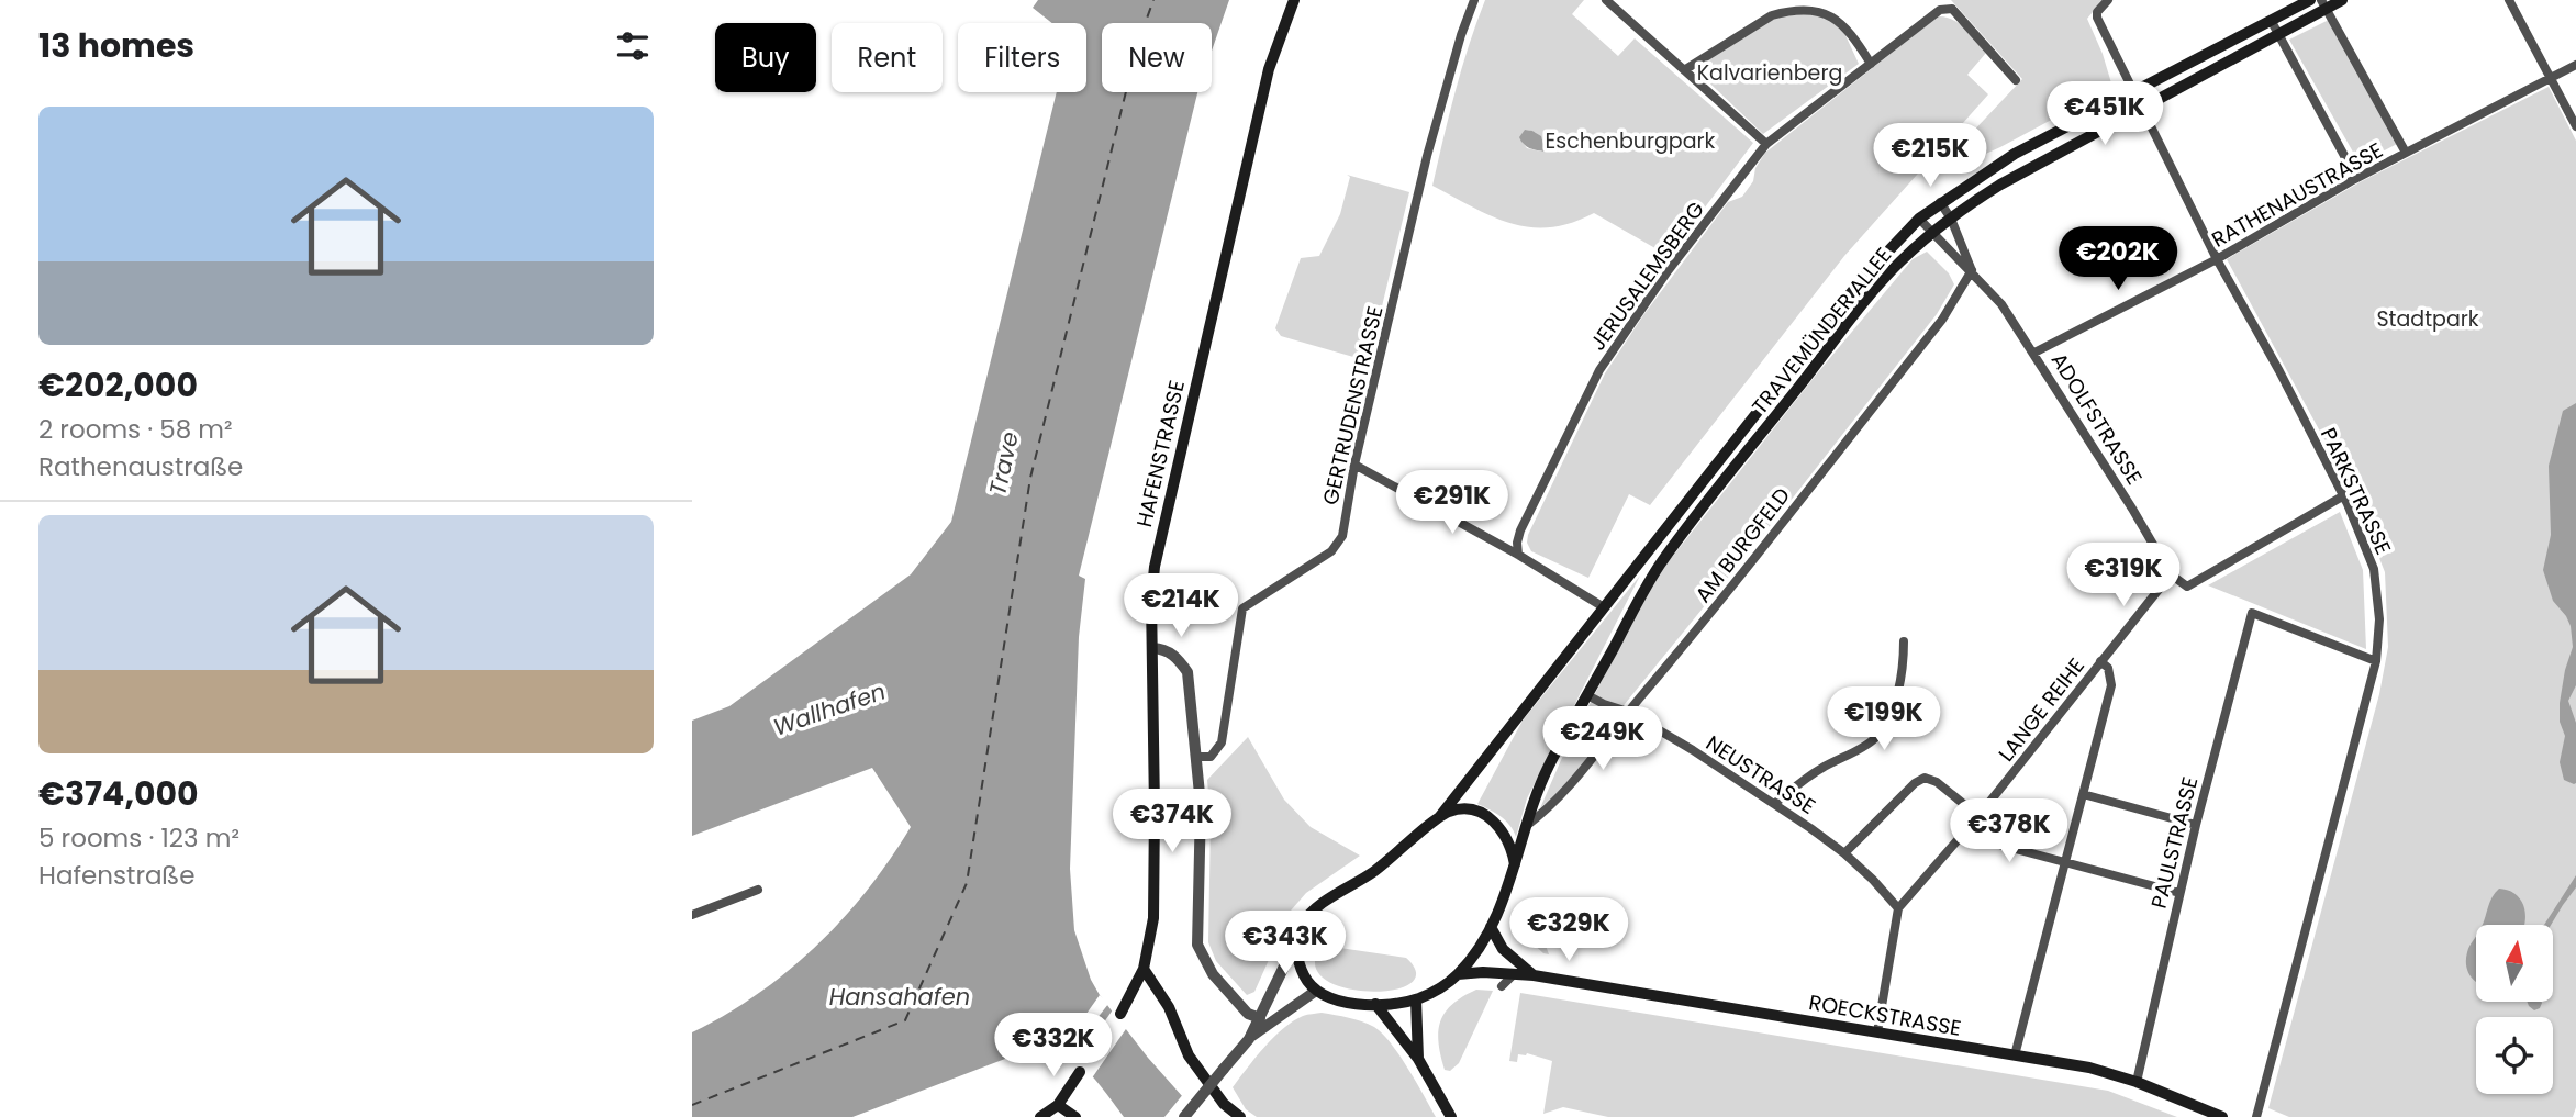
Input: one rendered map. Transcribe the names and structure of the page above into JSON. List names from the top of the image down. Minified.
{"streets":{"main road":["TRAVEMÜNDER ALLEE","HAFENSTRASSE","ROECKSTRASSE"],"street":["RATHENAUSTRASSE","JERUSALEMSBERG","GERTRUDENSTRASSE","ADOLFSTRASSE","PARKSTRASSE","AM BURGFELD","LANGE REIHE","NEUSTRASSE","PAULSTRASSE"]},"crossings":[["RATHENAUSTRASSE","ADOLFSTRASSE"],["RATHENAUSTRASSE","PARKSTRASSE"],["TRAVEMÜNDER ALLEE","ADOLFSTRASSE"],["TRAVEMÜNDER ALLEE","PARKSTRASSE"],["TRAVEMÜNDER ALLEE","AM BURGFELD"],["TRAVEMÜNDER ALLEE","NEUSTRASSE"],["TRAVEMÜNDER ALLEE","ROECKSTRASSE"],["ADOLFSTRASSE","PARKSTRASSE"],["ADOLFSTRASSE","AM BURGFELD"],["ADOLFSTRASSE","LANGE REIHE"],["PARKSTRASSE","PAULSTRASSE"],["AM BURGFELD","NEUSTRASSE"],["LANGE REIHE","NEUSTRASSE"],["PAULSTRASSE","ROECKSTRASSE"]],"water":["Trave","Wallhafen","Hansahafen"],"parks":["Kalvarienberg","Eschenburgpark","Stadtpark"],"north":"top","page":{"heading":"13 homes","chip":["Buy","Rent","Filters","New"],"price":["€451K","€215K","€202K","€291K","€319K","€214K","€199K","€249K","€374K","€378K","€329K","€343K","€332K"],"list":[{"name":"€202,000","note":"2 rooms · 58 m² · Rathenaustraße"},{"name":"€374,000","note":"5 rooms · 123 m² · Hafenstraße"}]}}
